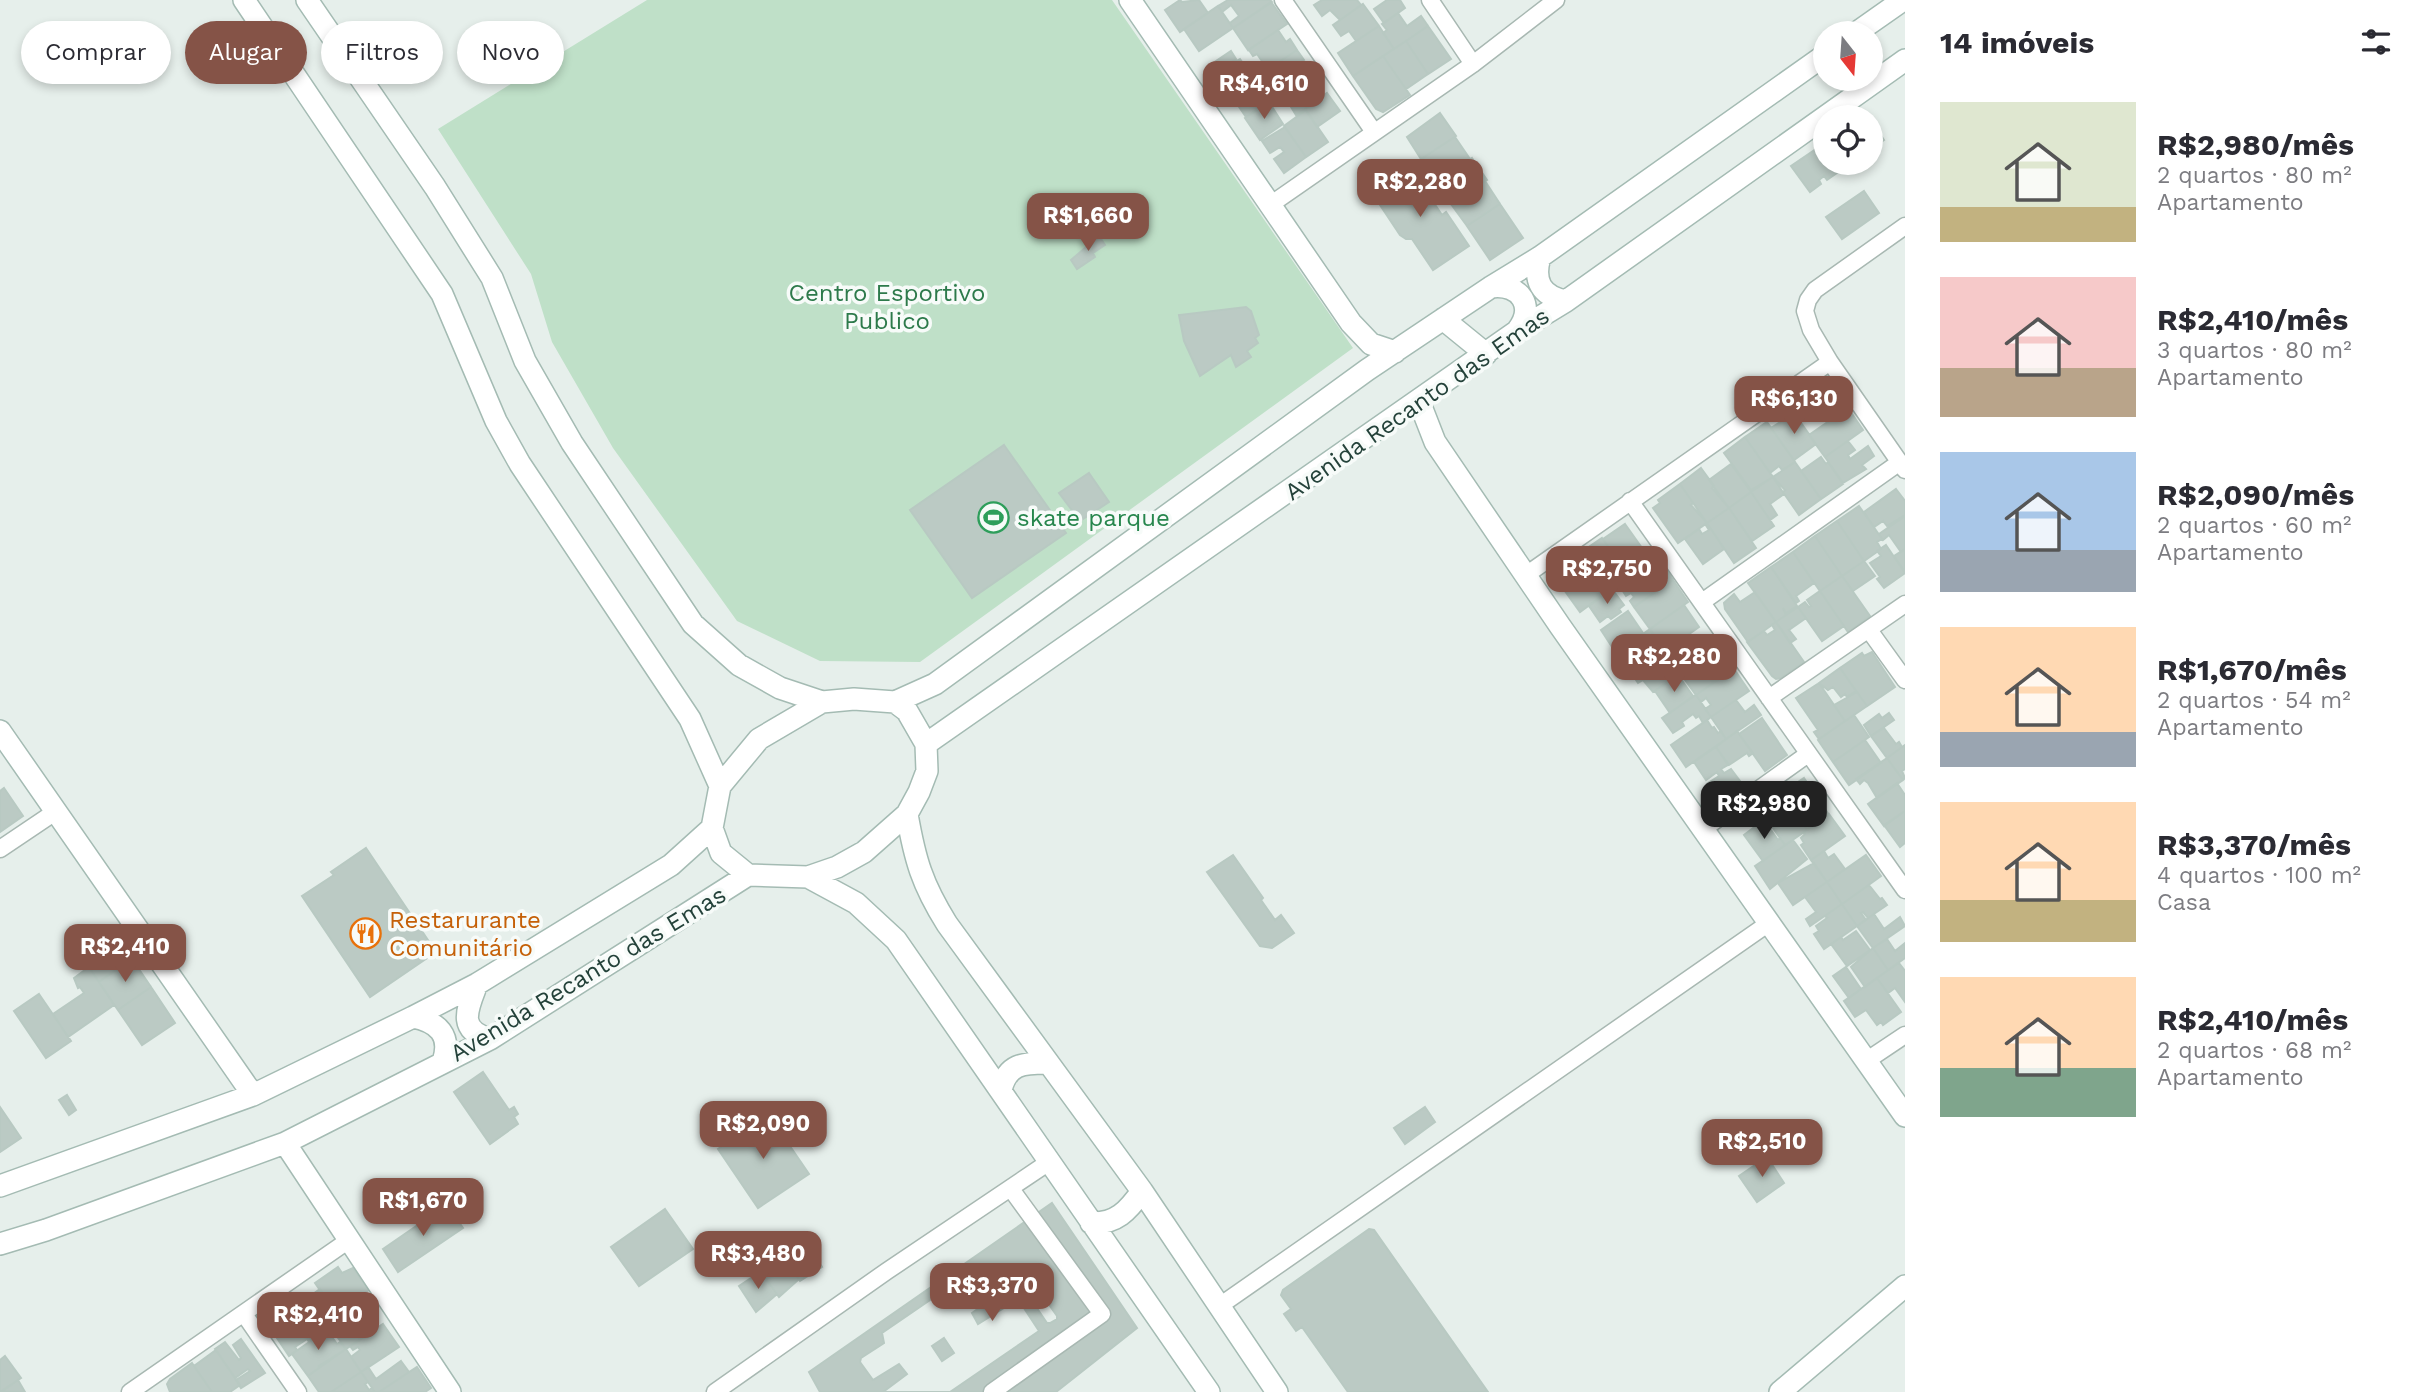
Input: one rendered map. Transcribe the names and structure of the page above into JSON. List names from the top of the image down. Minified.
{"streets":{"main road":["Avenida Recanto das Emas"]},"parks":["Centro Esportivo Publico"],"places":{"sports":["skate parque"],"restaurant":["Restarurante Comunitário"]},"north":"bottom","page":{"heading":"14 imóveis","chip":["Comprar","Alugar","Filtros","Novo"],"price":["R$4,610","R$2,280","R$1,660","R$6,130","R$2,750","R$2,280","R$2,980","R$2,410","R$2,090","R$2,510","R$1,670","R$3,480","R$3,370","R$2,410"],"list":[{"name":"R$2,980/mês","note":"2 quartos · 80 m² · Apartamento"},{"name":"R$2,410/mês","note":"3 quartos · 80 m² · Apartamento"},{"name":"R$2,090/mês","note":"2 quartos · 60 m² · Apartamento"},{"name":"R$1,670/mês","note":"2 quartos · 54 m² · Apartamento"},{"name":"R$3,370/mês","note":"4 quartos · 100 m² · Casa"},{"name":"R$2,410/mês","note":"2 quartos · 68 m² · Apartamento"}]}}
